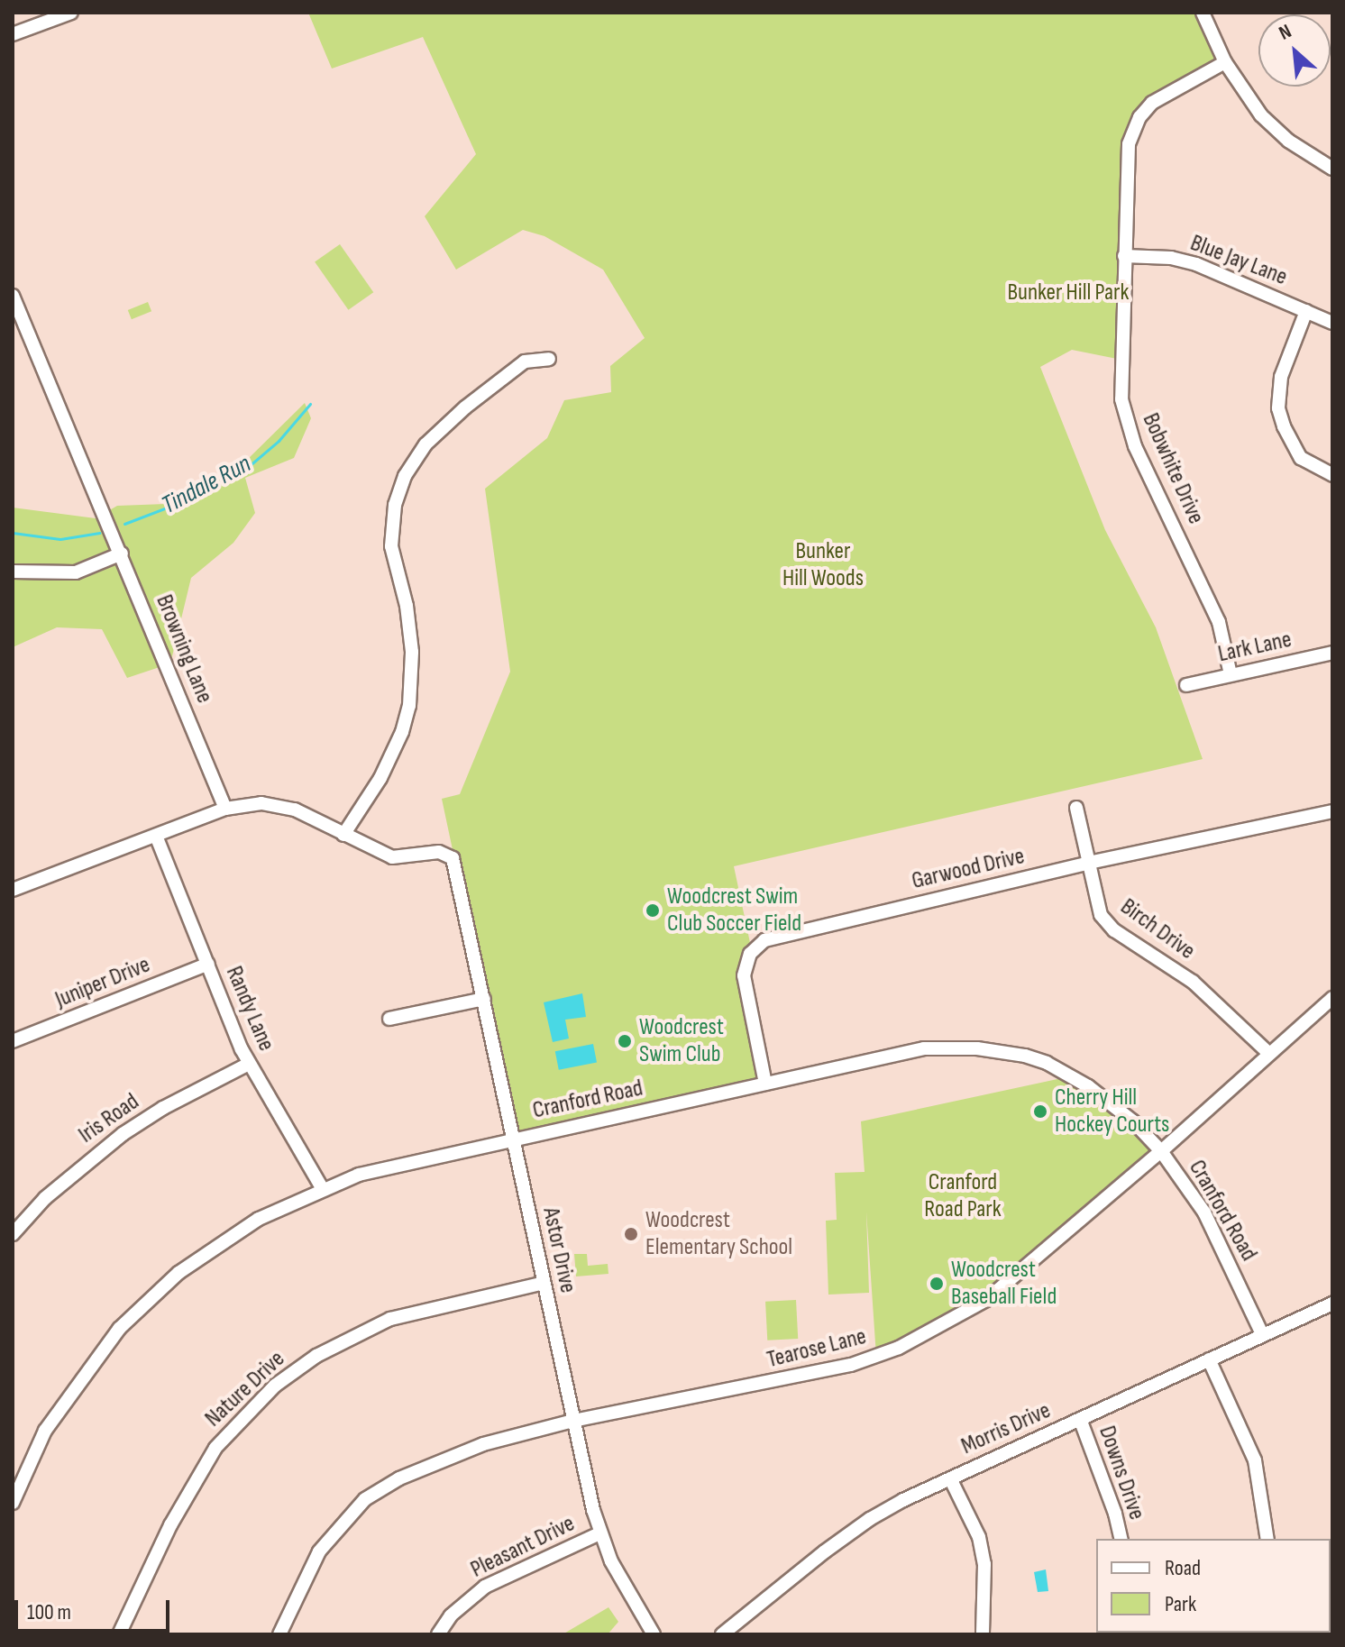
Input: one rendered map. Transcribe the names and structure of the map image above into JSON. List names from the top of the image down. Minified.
{"streets":{"street":["Blue Jay Lane","Bobwhite Drive","Lark Lane","Browning Lane","Garwood Drive","Birch Drive","Juniper Drive","Randy Lane","Cranford Road","Iris Road","Astor Drive","Tearose Lane","Nature Drive","Morris Drive","Downs Drive","Pleasant Drive"]},"crossings":[["Blue Jay Lane","Bobwhite Drive"],["Bobwhite Drive","Lark Lane"],["Garwood Drive","Birch Drive"],["Garwood Drive","Cranford Road"],["Birch Drive","Tearose Lane"],["Juniper Drive","Randy Lane"],["Randy Lane","Cranford Road"],["Randy Lane","Iris Road"],["Cranford Road","Astor Drive"],["Cranford Road","Tearose Lane"],["Cranford Road","Morris Drive"],["Astor Drive","Tearose Lane"],["Astor Drive","Nature Drive"],["Astor Drive","Pleasant Drive"],["Morris Drive","Downs Drive"]],"water":["Tindale Run"],"parks":["Bunker Hill Park","Bunker Hill Woods","Cranford Road Park"],"places":["Woodcrest Swim Club Soccer Field","Woodcrest Swim Club","Cherry Hill Hockey Courts","Woodcrest Elementary School","Woodcrest Baseball Field"],"legend":["Road","Park"],"scale_bar":"100 m","north":"top left"}
